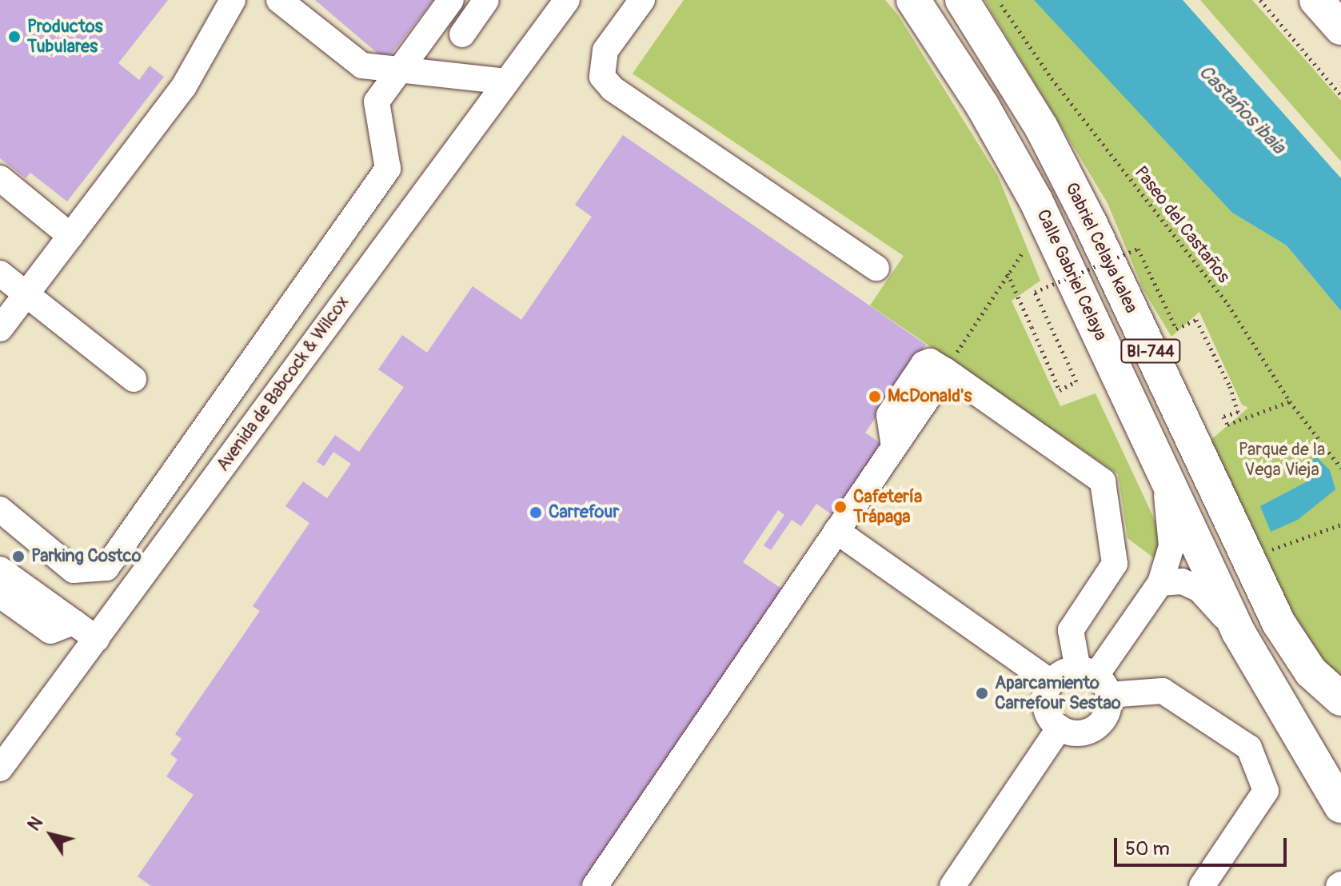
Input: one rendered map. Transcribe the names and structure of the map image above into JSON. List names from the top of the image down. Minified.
{"streets":{"main road":["Gabriel Celaya kalea","Calle Gabriel Celaya","BI-744"],"street":["Avenida de Babcock & Wilcox"],"path":["Paseo del Castaños"]},"crossings":[["Calle Gabriel Celaya","BI-744"]],"water":["Castaños ibaia"],"parks":["Parque de la Vega Vieja"],"places":["Productos Tubulares","McDonald's","Cafetería Trápaga","Carrefour","Parking Costco","Aparcamiento Carrefour Sestao"],"scale_bar":"50 m","north":"top left"}
